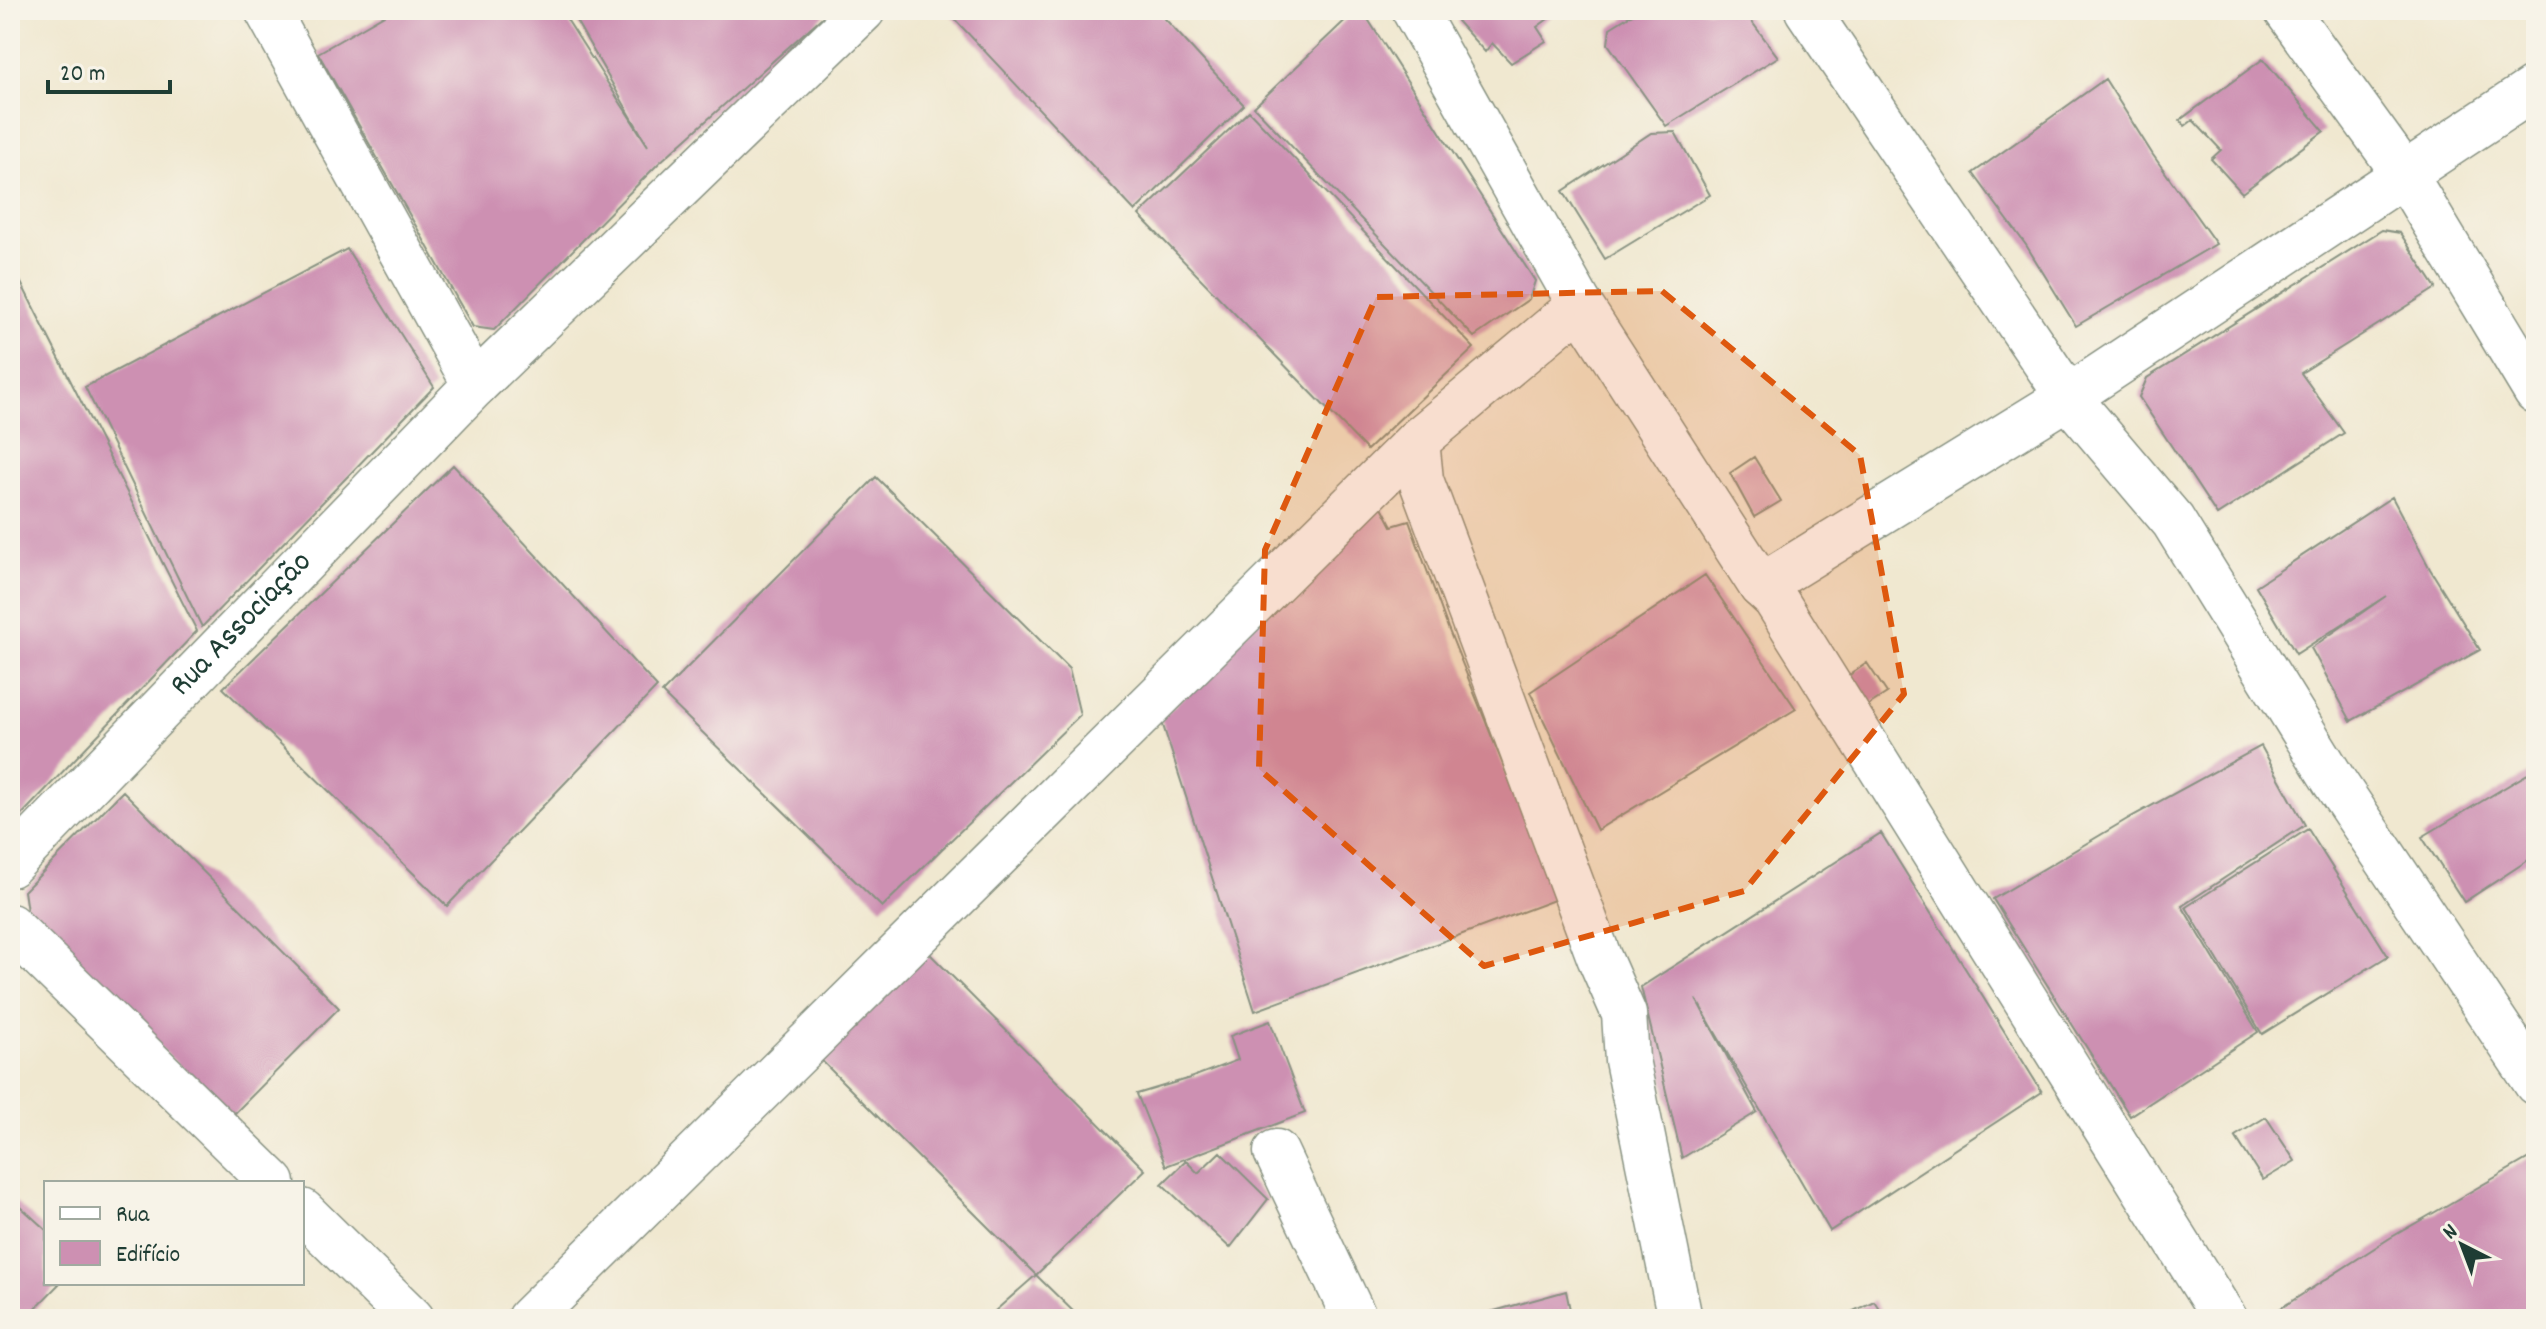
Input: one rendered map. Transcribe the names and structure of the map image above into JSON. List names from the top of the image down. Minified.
{"streets":{"street":["Rua Associação"]},"legend":["Rua","Edifício"],"scale_bar":"20 m","north":"top left"}
